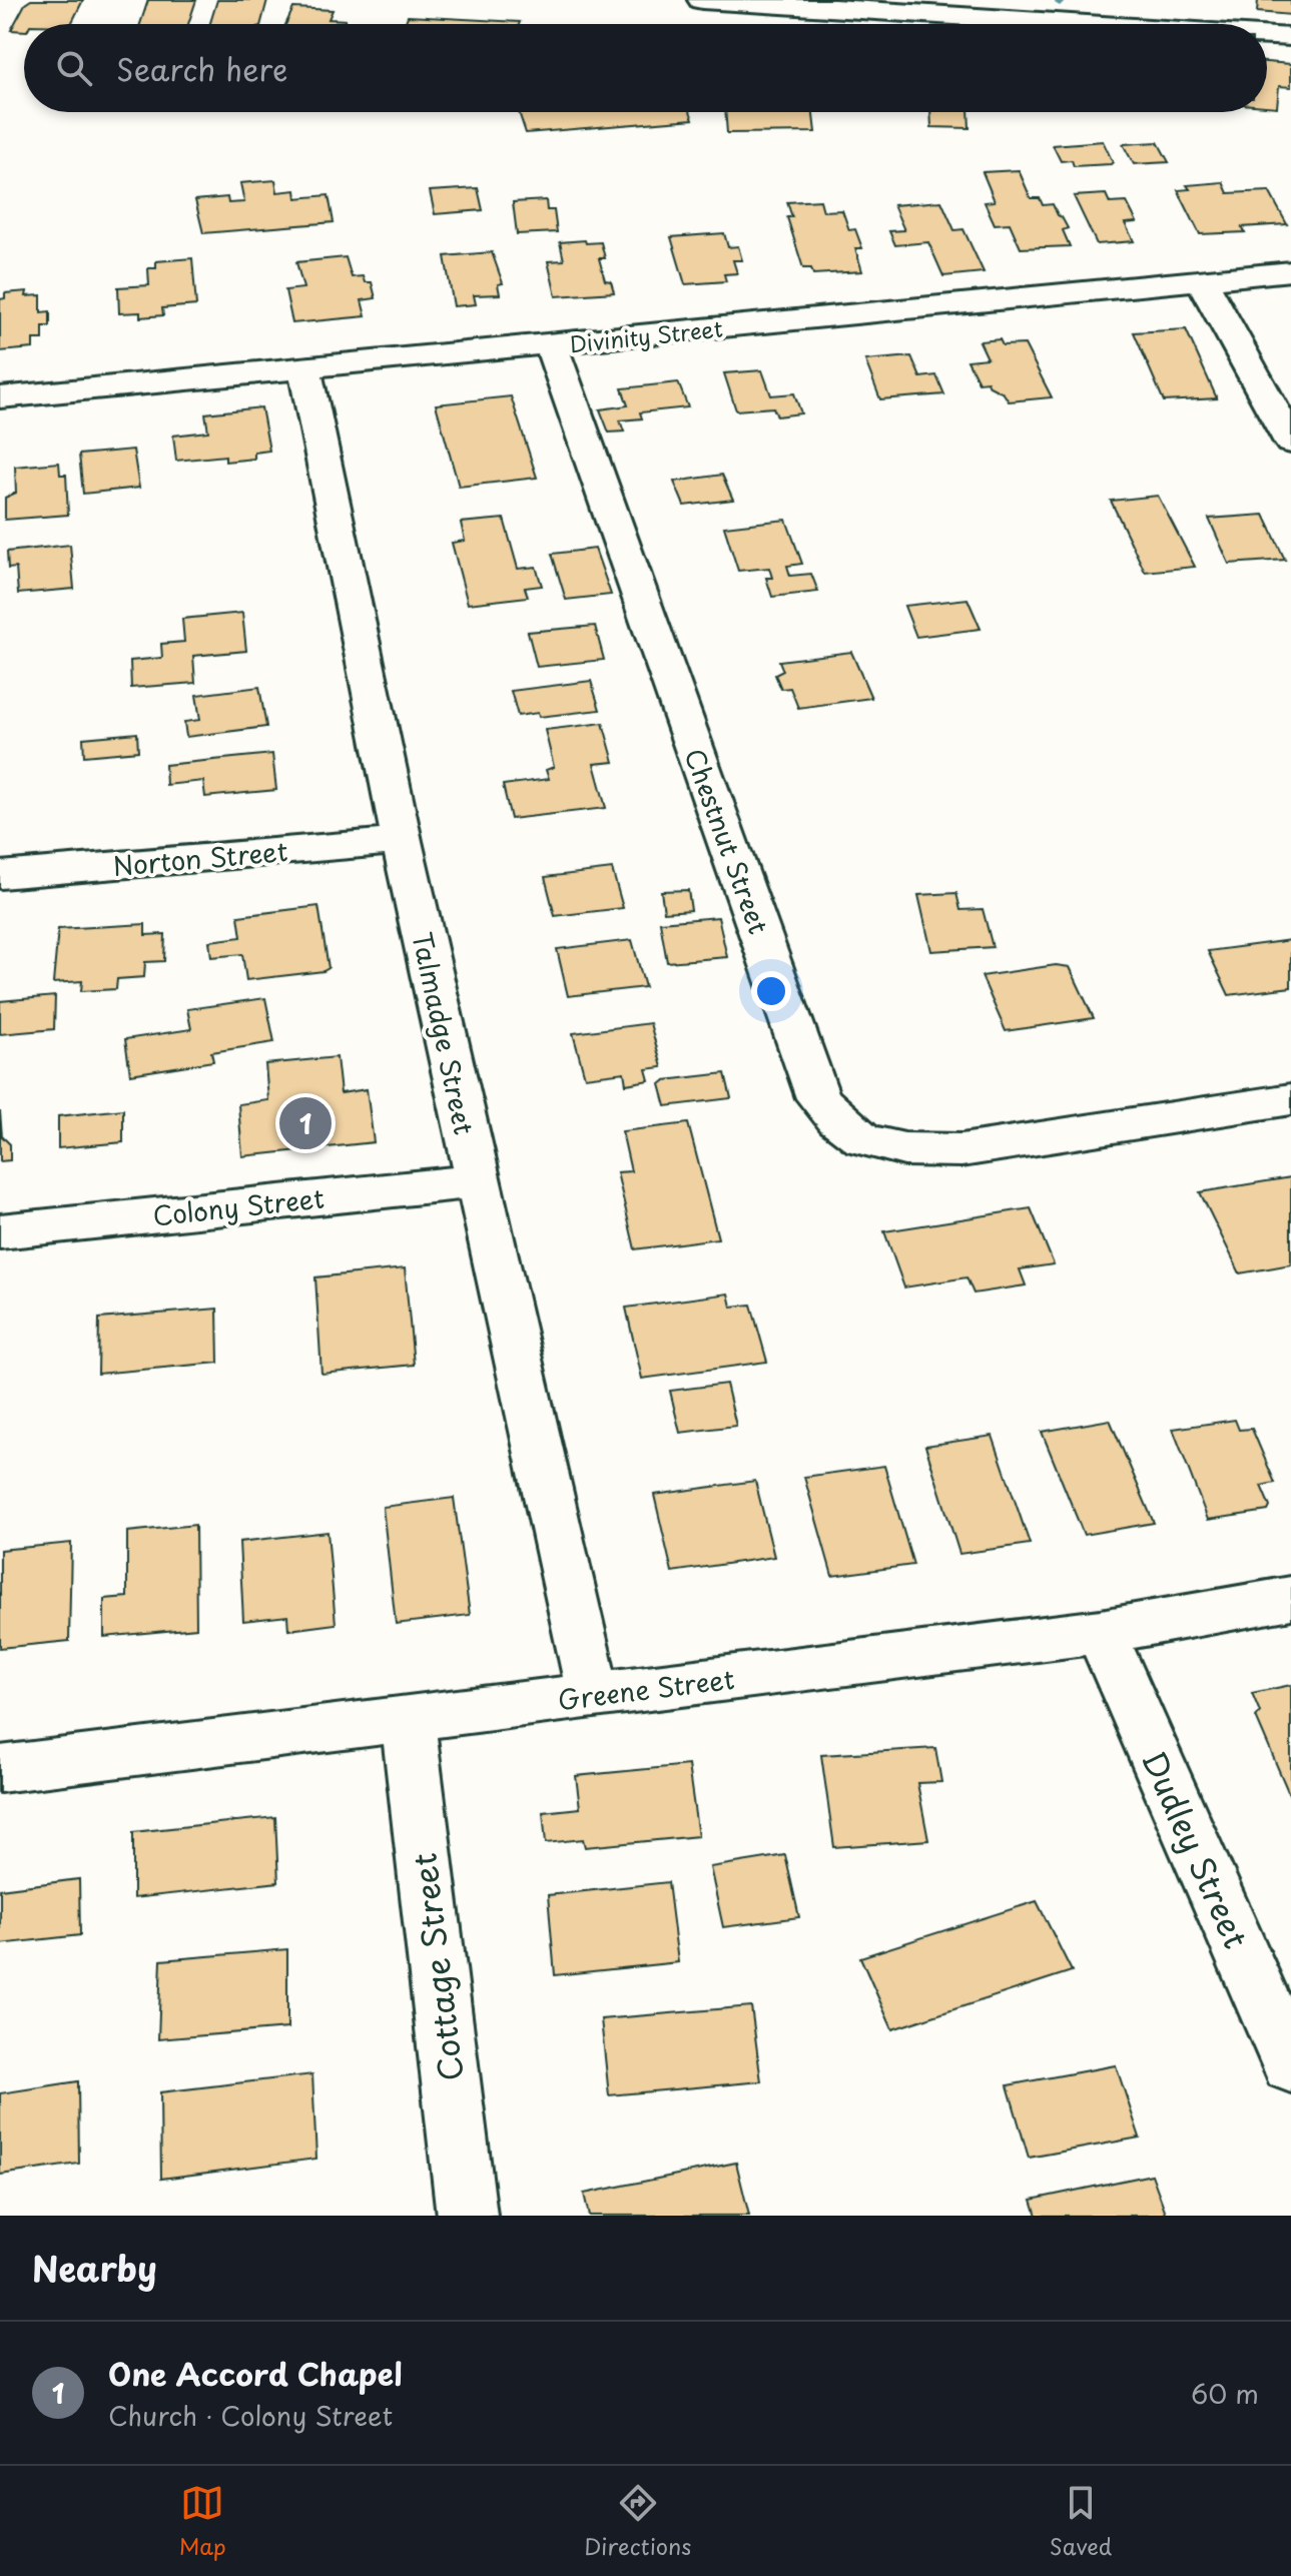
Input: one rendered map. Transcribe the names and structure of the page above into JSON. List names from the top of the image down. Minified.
{"streets":{"main road":["Divinity Street","Chestnut Street","Norton Street","Talmadge Street","Colony Street","Greene Street","Dudley Street","Cottage Street"]},"crossings":[["Divinity Street","Chestnut Street"],["Divinity Street","Talmadge Street"],["Norton Street","Talmadge Street"],["Talmadge Street","Colony Street"],["Talmadge Street","Greene Street"],["Greene Street","Dudley Street"],["Greene Street","Cottage Street"]],"page":{"search":"Search here","pins":"1","heading":"Nearby","list":[{"mark":"1","name":"One Accord Chapel","note":"Church · Colony Street","value":"60 m"}],"nav":["Map","Directions","Saved"]}}
